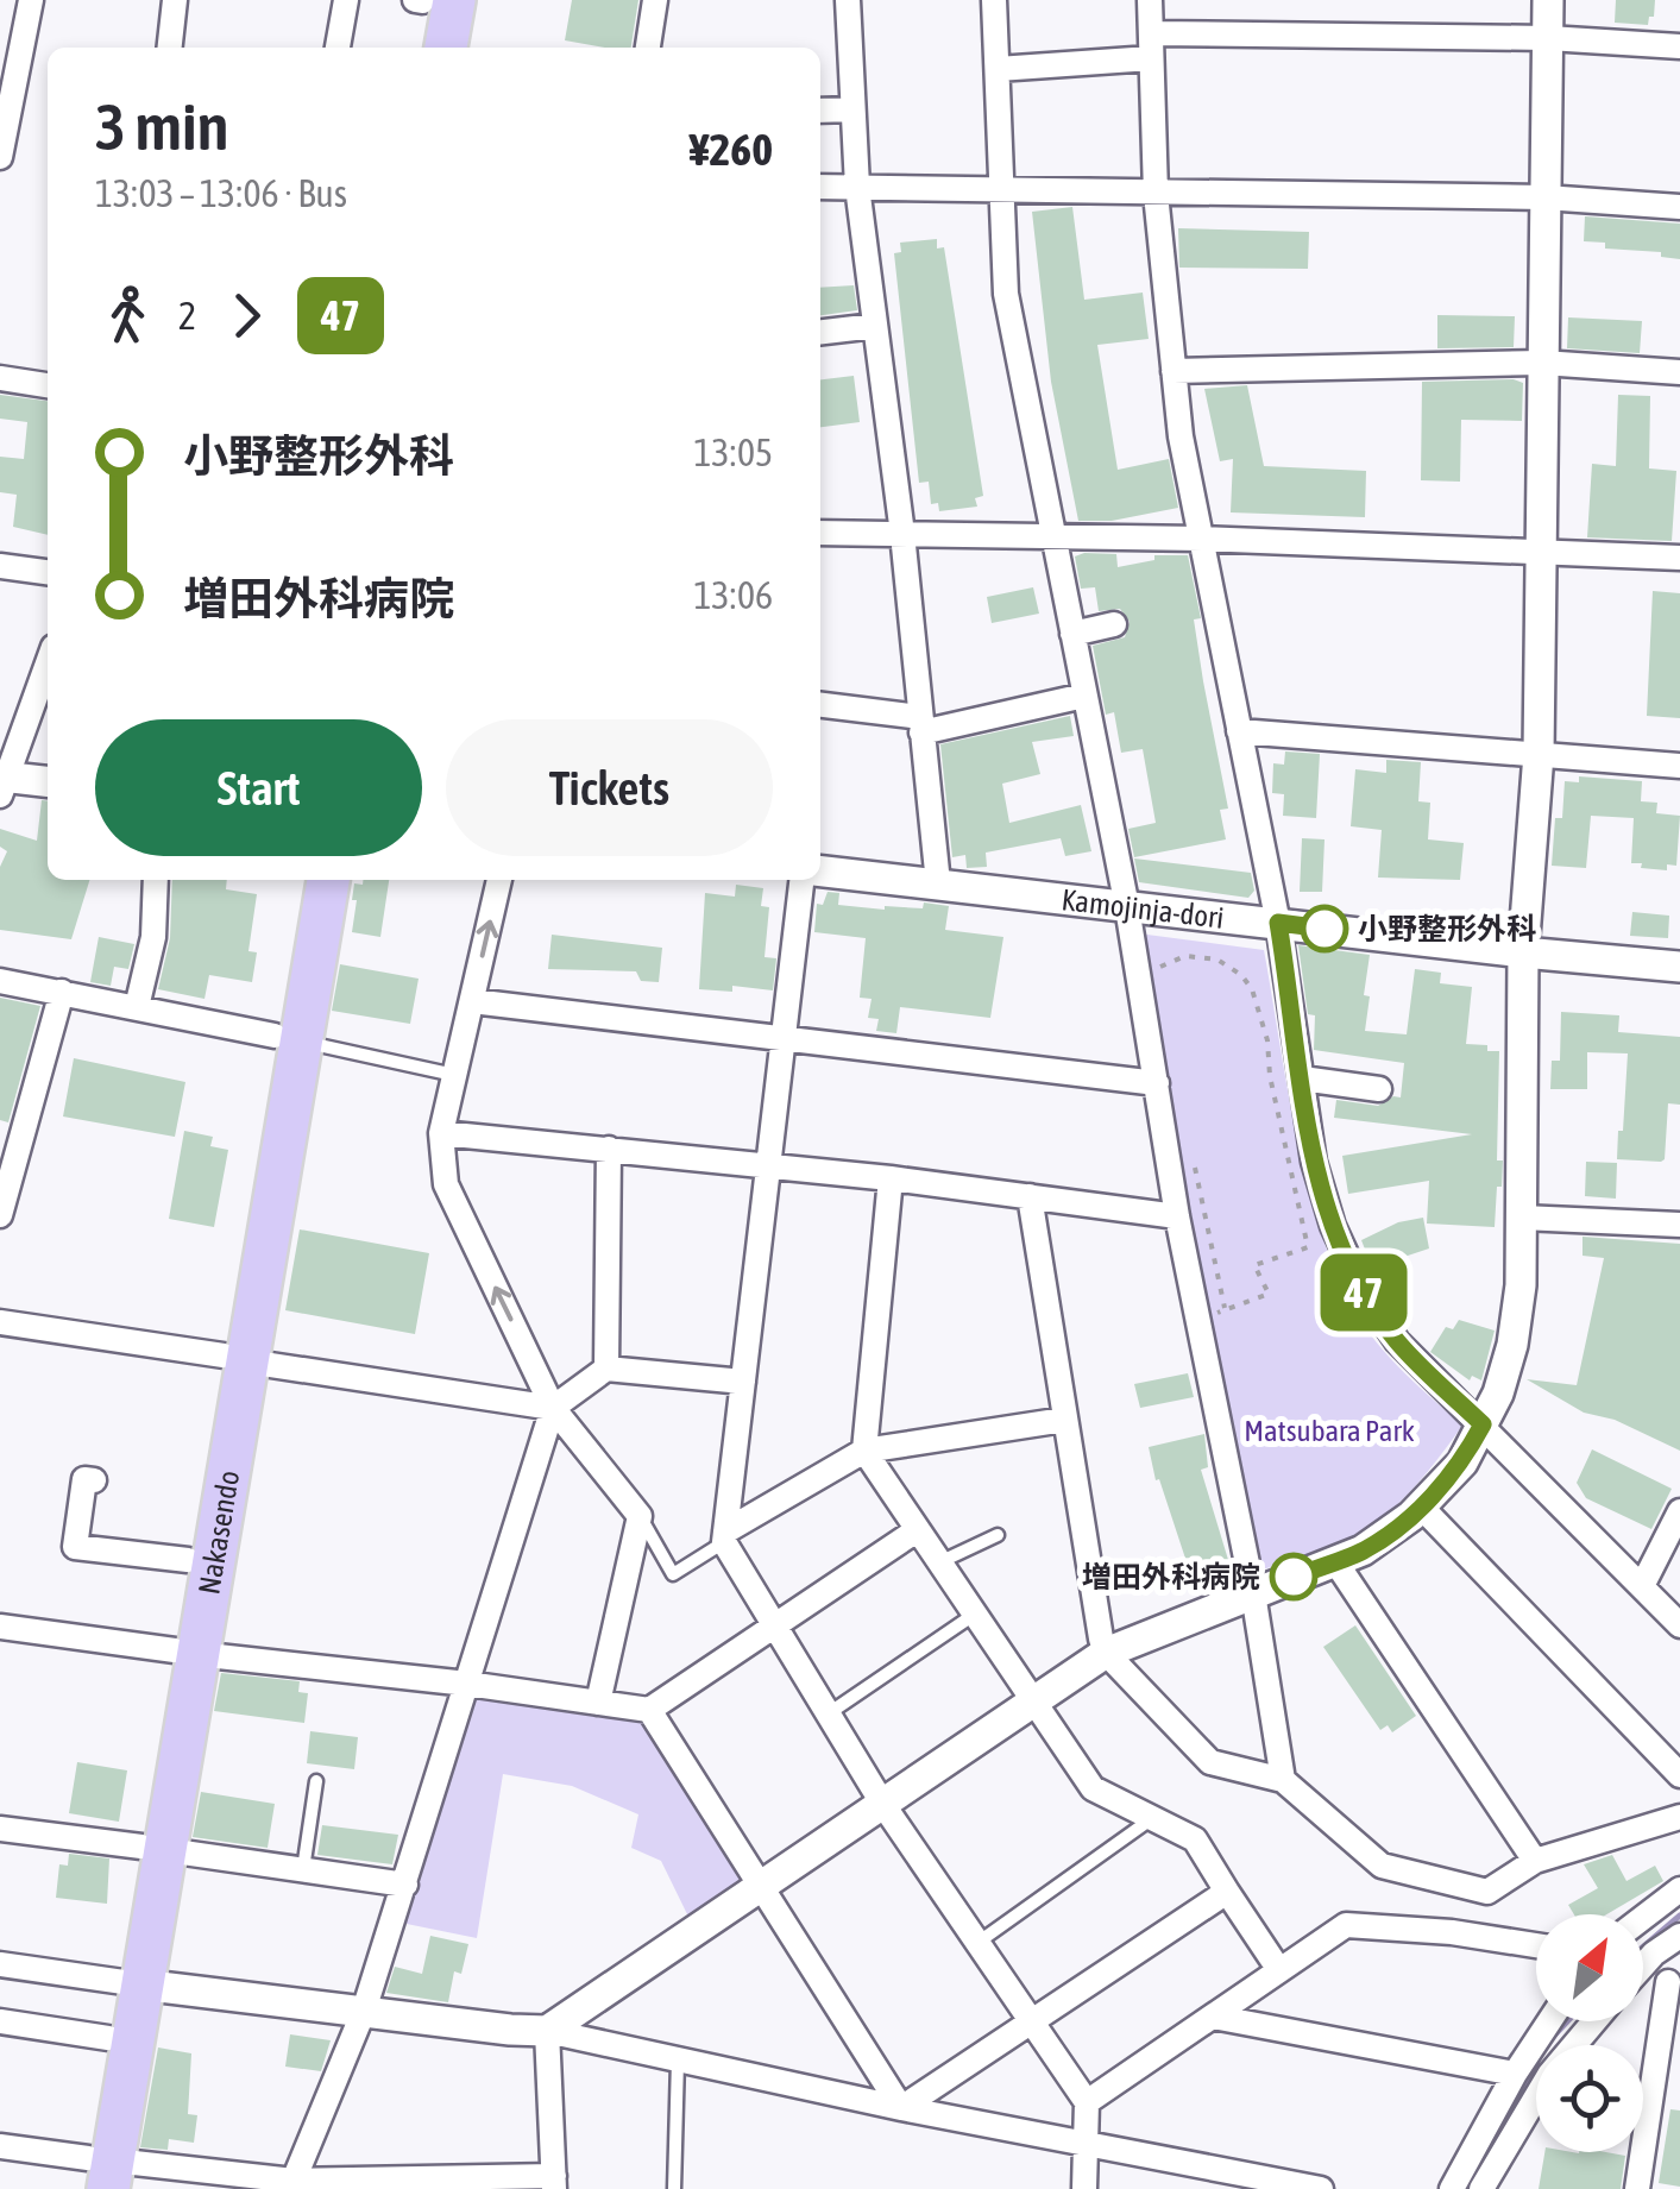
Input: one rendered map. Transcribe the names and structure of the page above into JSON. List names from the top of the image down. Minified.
{"streets":{"highway":["Nakasendo"],"street":["Kamojinja-dori"]},"parks":["Matsubara Park"],"places":["小野整形外科","増田外科病院"],"lines":["bus line 47"],"north":"top right","page":{"on_map":"47","heading":["3 min","13:03 – 13:06 · Bus","¥260"],"legs":["2","47"],"list":[{"name":"小野整形外科","value":"13:05"},{"name":"増田外科病院","value":"13:06"}],"buttons":["Start","Tickets"]}}
